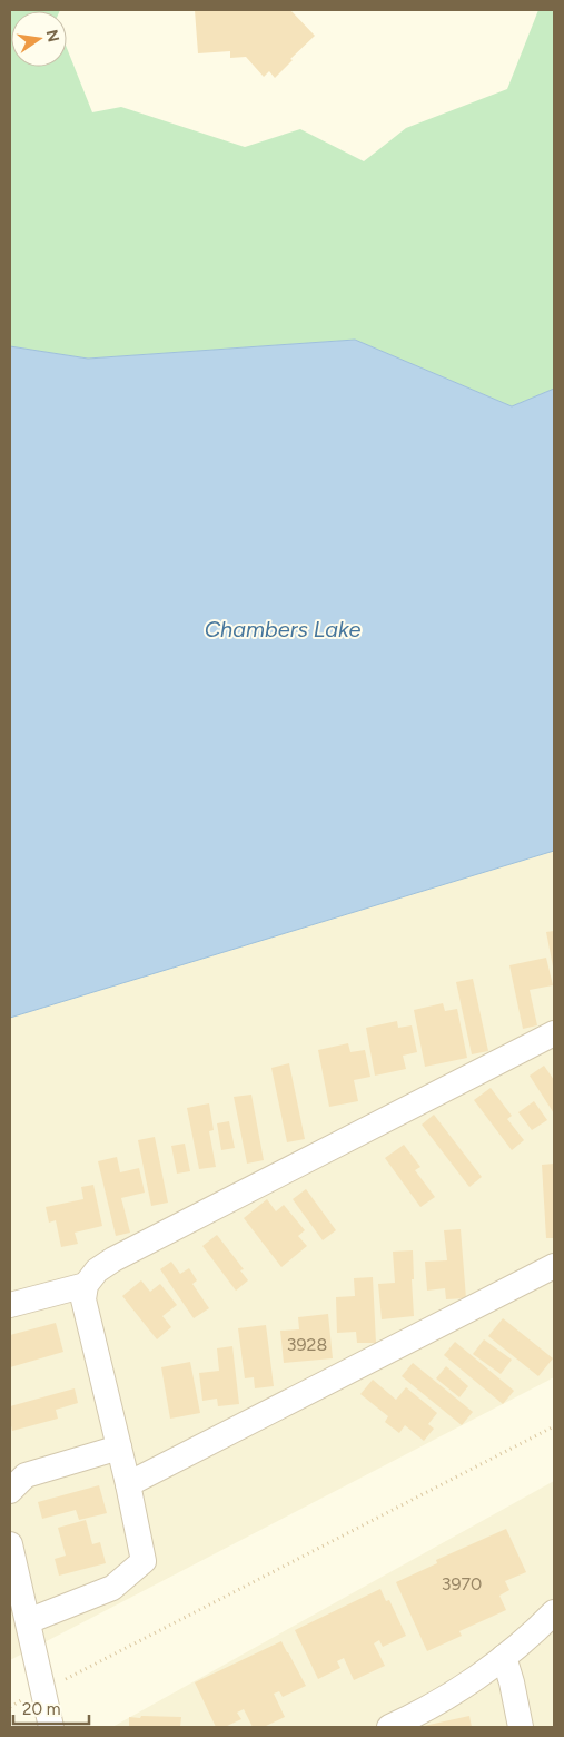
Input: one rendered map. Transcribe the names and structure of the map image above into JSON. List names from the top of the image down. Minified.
{"water":["Chambers Lake"],"house_numbers":["3928","3970"],"scale_bar":"20 m","north":"right"}
